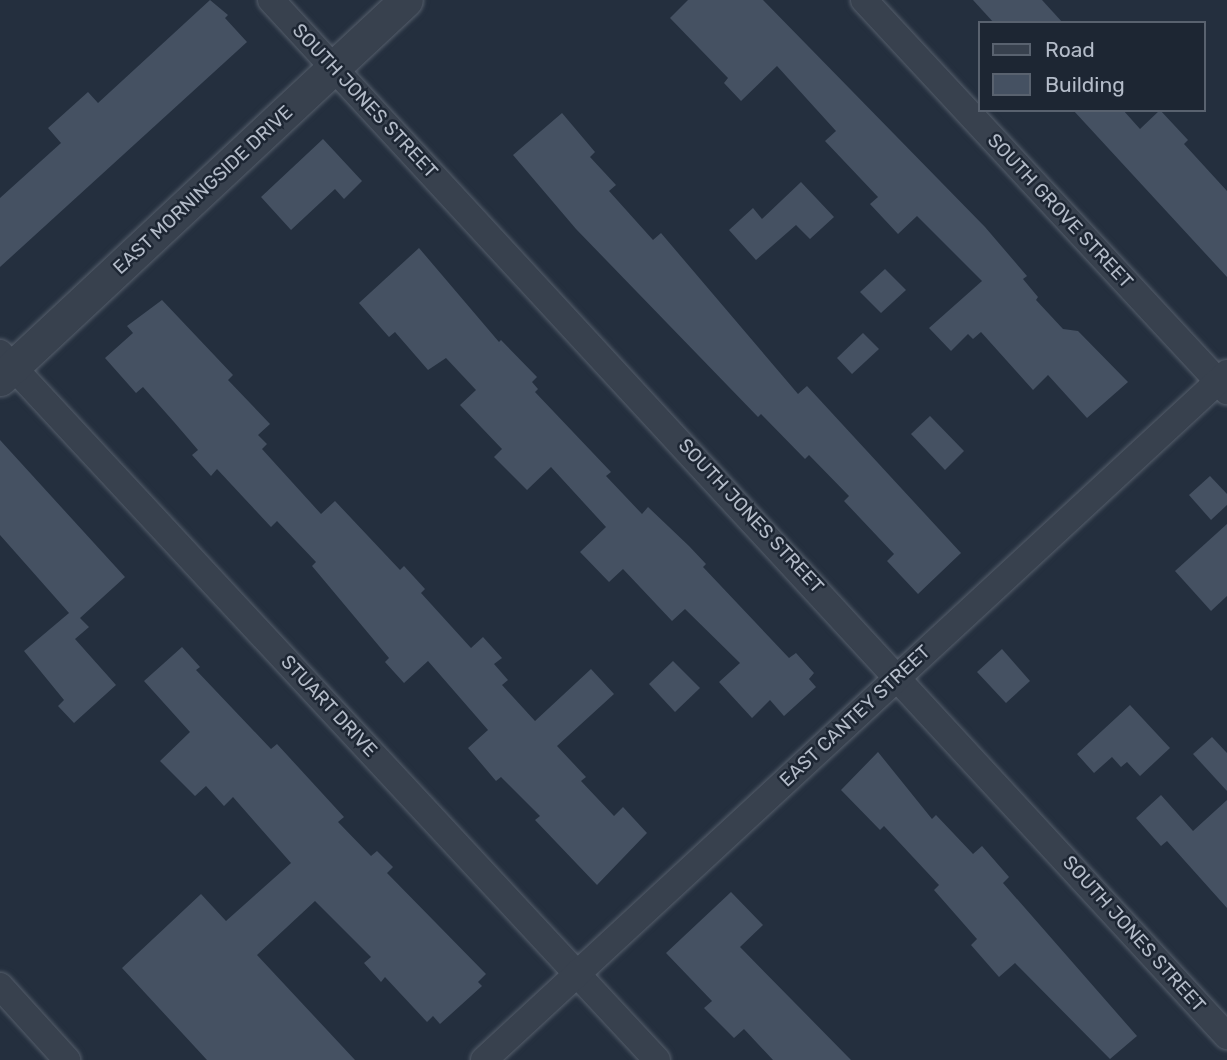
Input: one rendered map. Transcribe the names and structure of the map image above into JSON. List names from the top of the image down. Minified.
{"streets":{"street":["SOUTH JONES STREET","EAST MORNINGSIDE DRIVE","SOUTH GROVE STREET","STUART DRIVE","EAST CANTEY STREET"]},"crossings":[["SOUTH JONES STREET","EAST MORNINGSIDE DRIVE"],["SOUTH JONES STREET","EAST CANTEY STREET"],["EAST MORNINGSIDE DRIVE","STUART DRIVE"],["SOUTH GROVE STREET","EAST CANTEY STREET"],["STUART DRIVE","EAST CANTEY STREET"]],"legend":["Road","Building"]}
